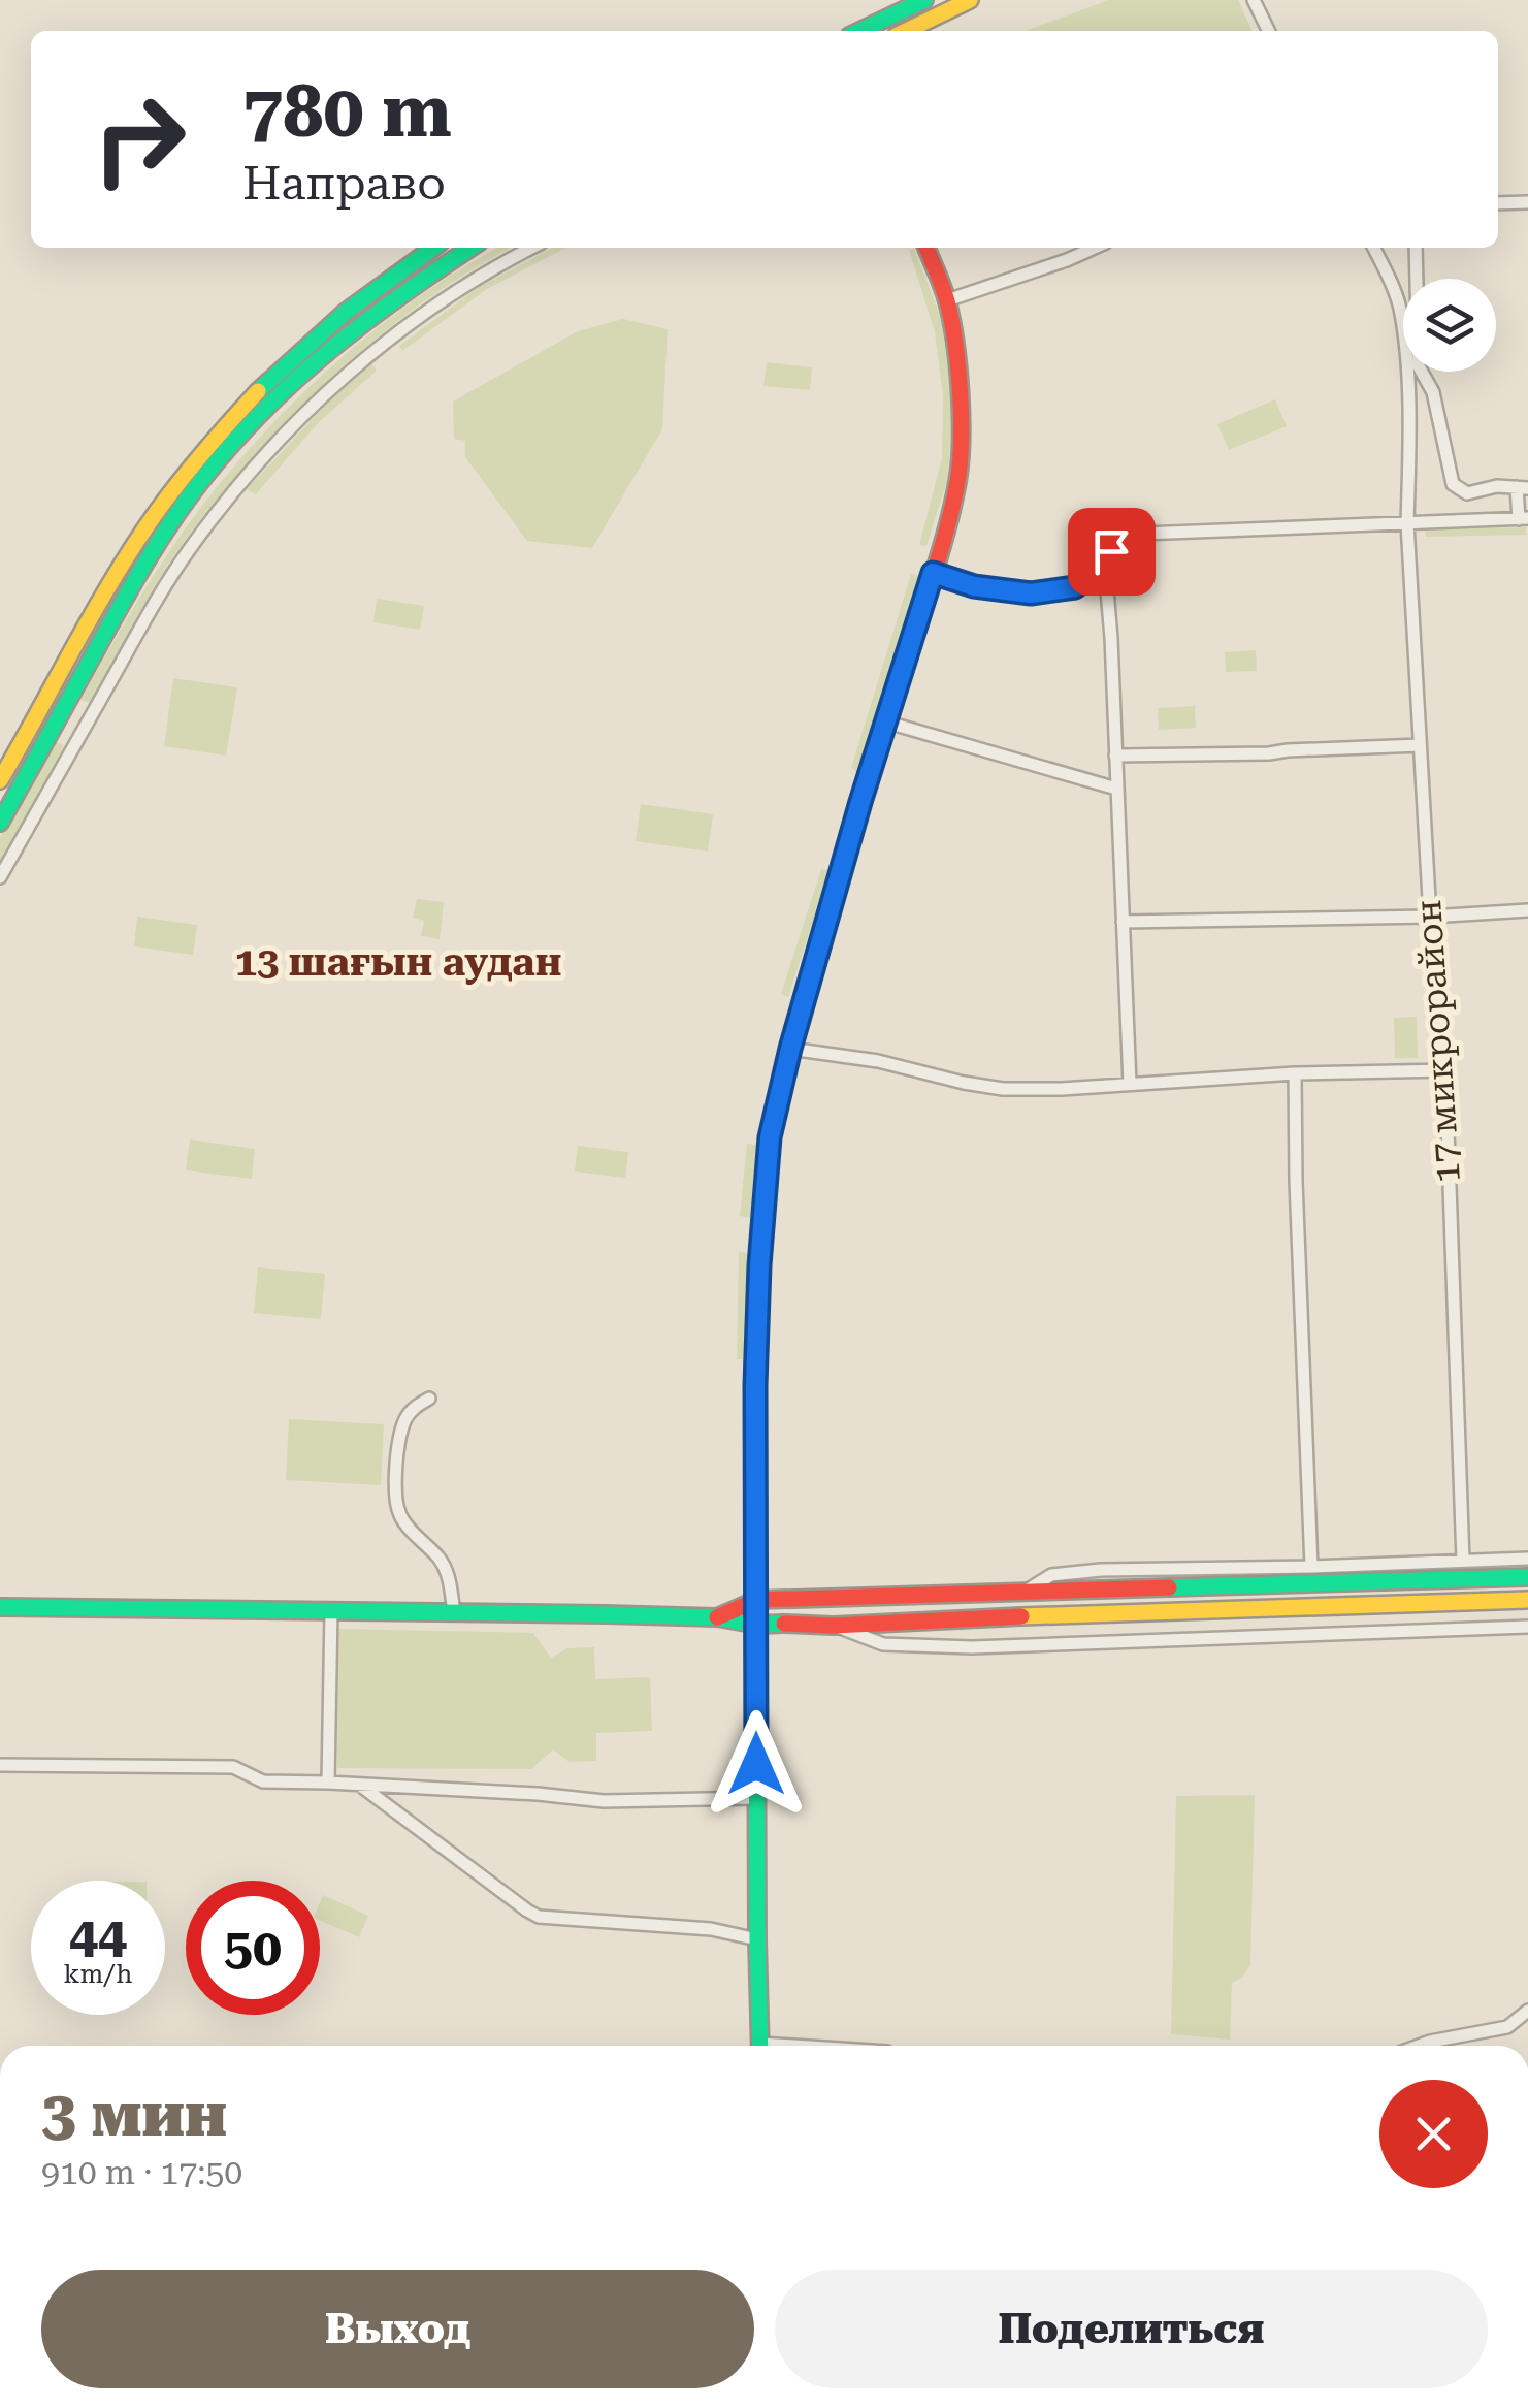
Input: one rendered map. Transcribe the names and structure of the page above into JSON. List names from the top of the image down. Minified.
{"streets":{"street":["17 микрорайон"]},"districts":["13 шағын аудан"],"page":{"turn":["780 m","Направо"],"speed":"44 km/h","limit":"50","heading":["3 мин","910 m · 17:50"],"buttons":["Выход","Поделиться"]}}
